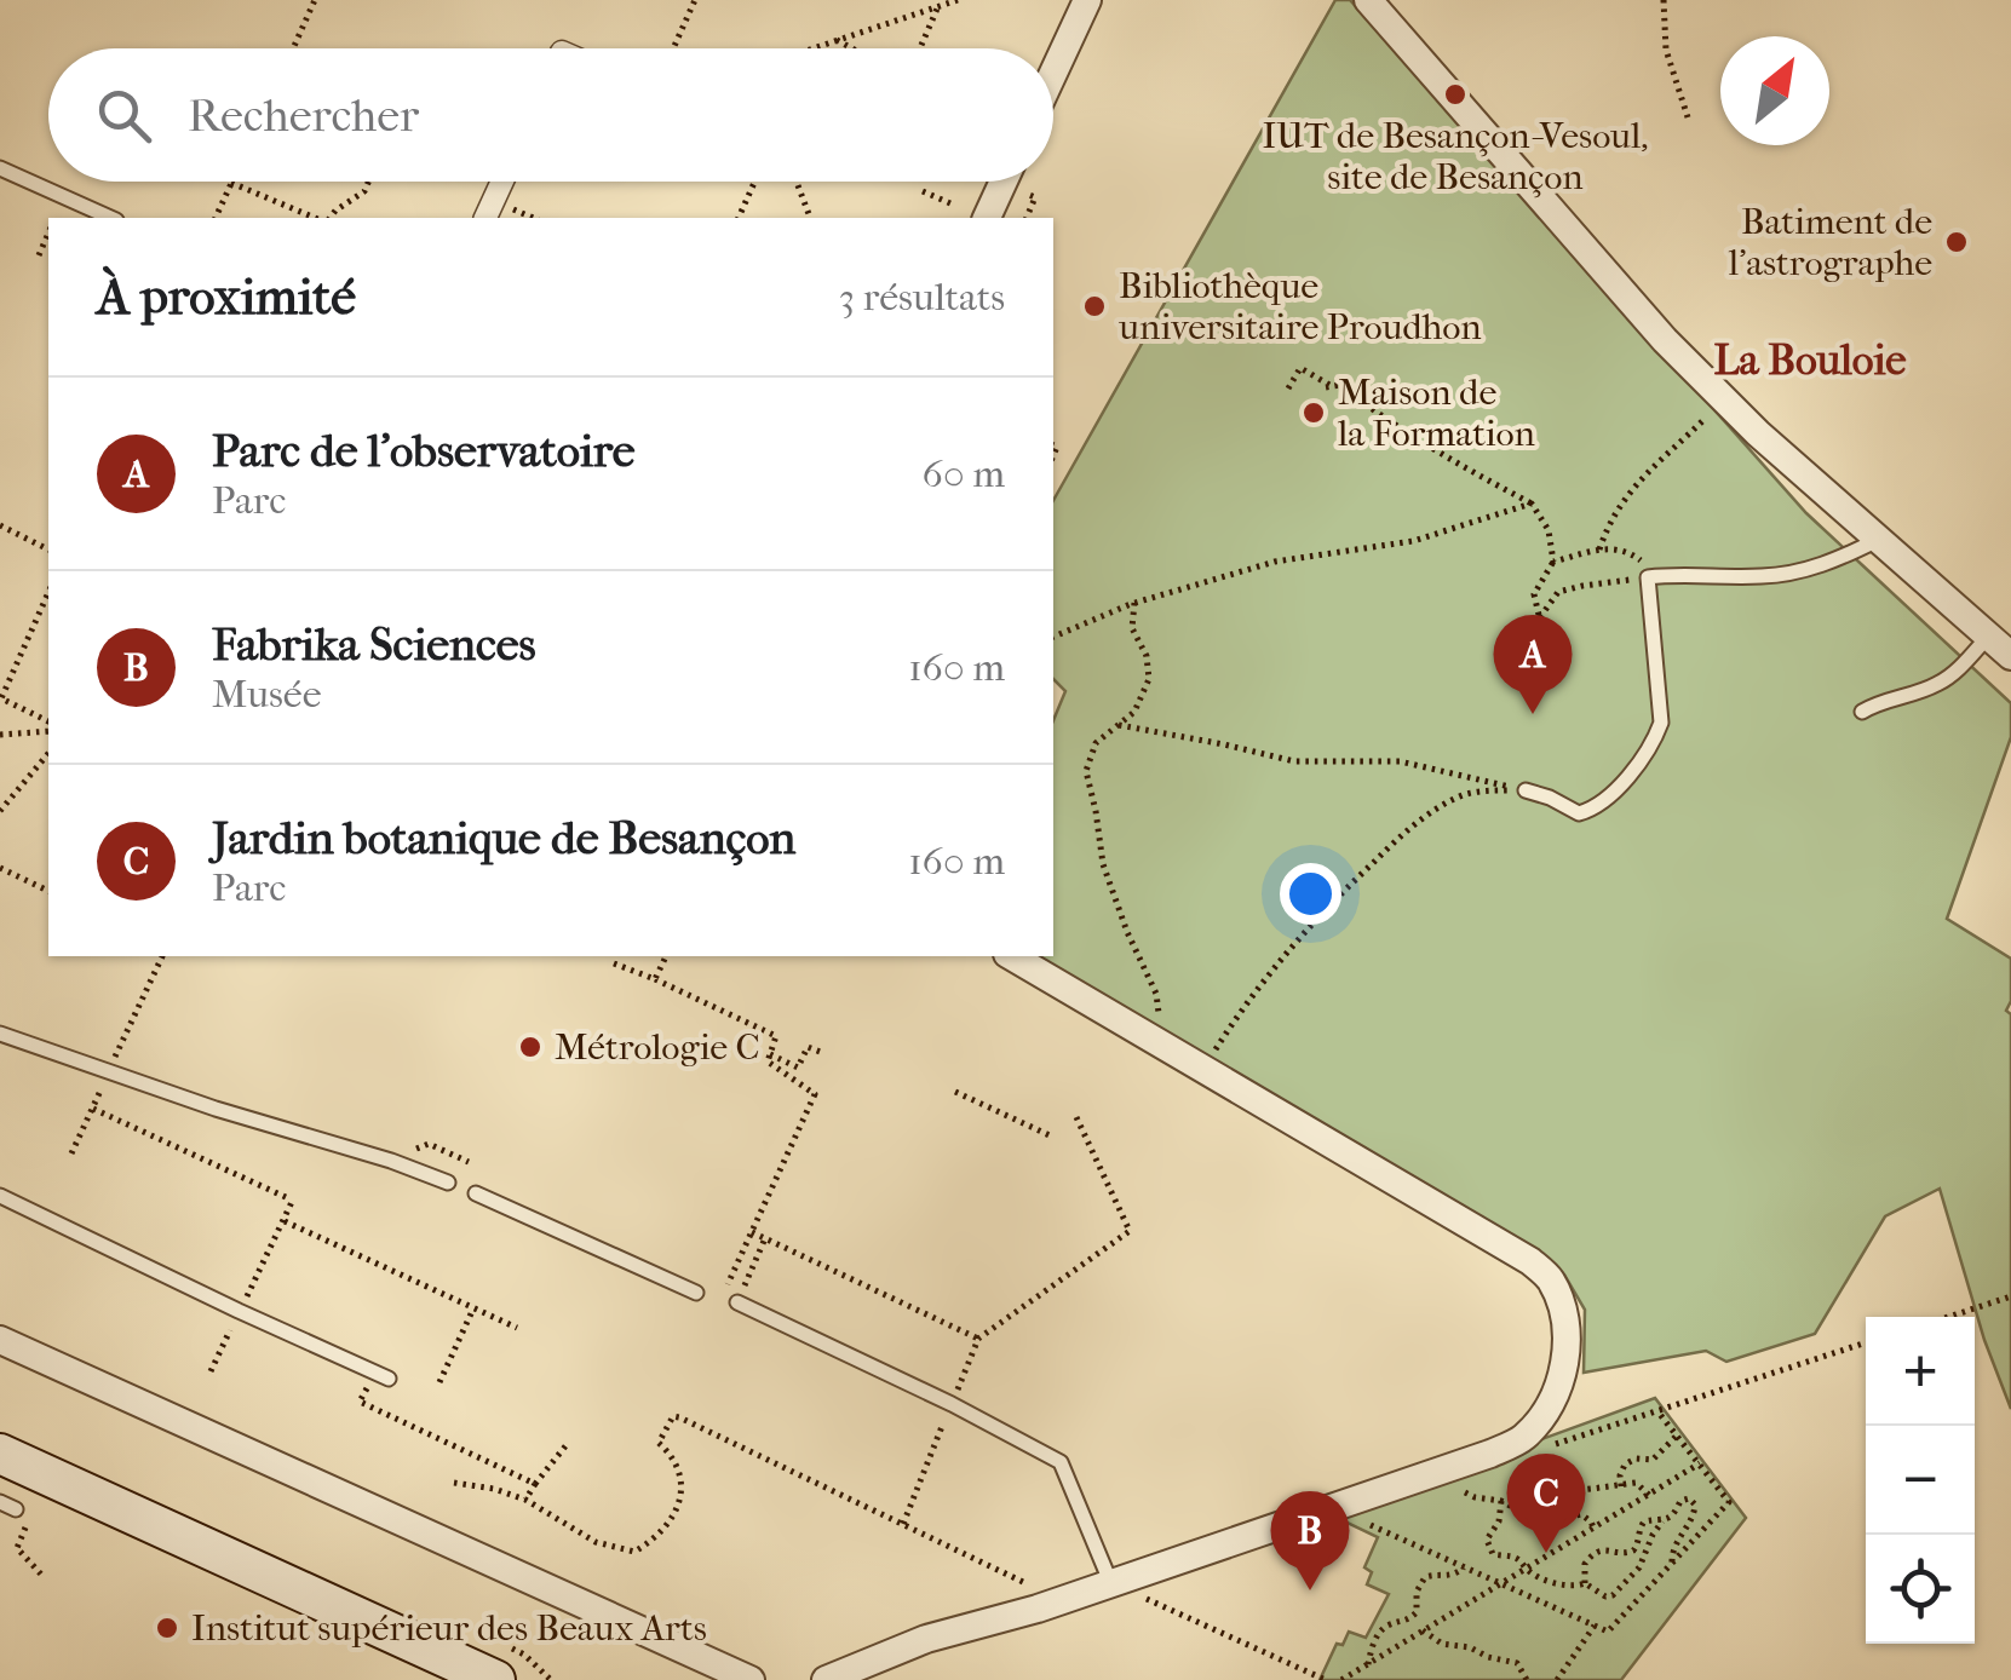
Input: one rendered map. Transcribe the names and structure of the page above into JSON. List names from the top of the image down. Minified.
{"districts":["La Bouloie"],"places":["IUT de Besançon-Vesoul, site de Besançon","Batiment de l'astrographe","Bibliothèque universitaire Proudhon","Maison de la Formation","Métrologie C","Institut supérieur des Beaux Arts"],"north":"top right","page":{"search":"Rechercher","heading":["À proximité","3 résultats"],"list":[{"mark":"A","name":"Parc de l'observatoire","note":"Parc","value":"60 m"},{"mark":"B","name":"Fabrika Sciences","note":"Musée","value":"160 m"},{"mark":"C","name":"Jardin botanique de Besançon","note":"Parc","value":"160 m"}],"pins":["A","C","B"],"map_buttons":["+","−"]}}
